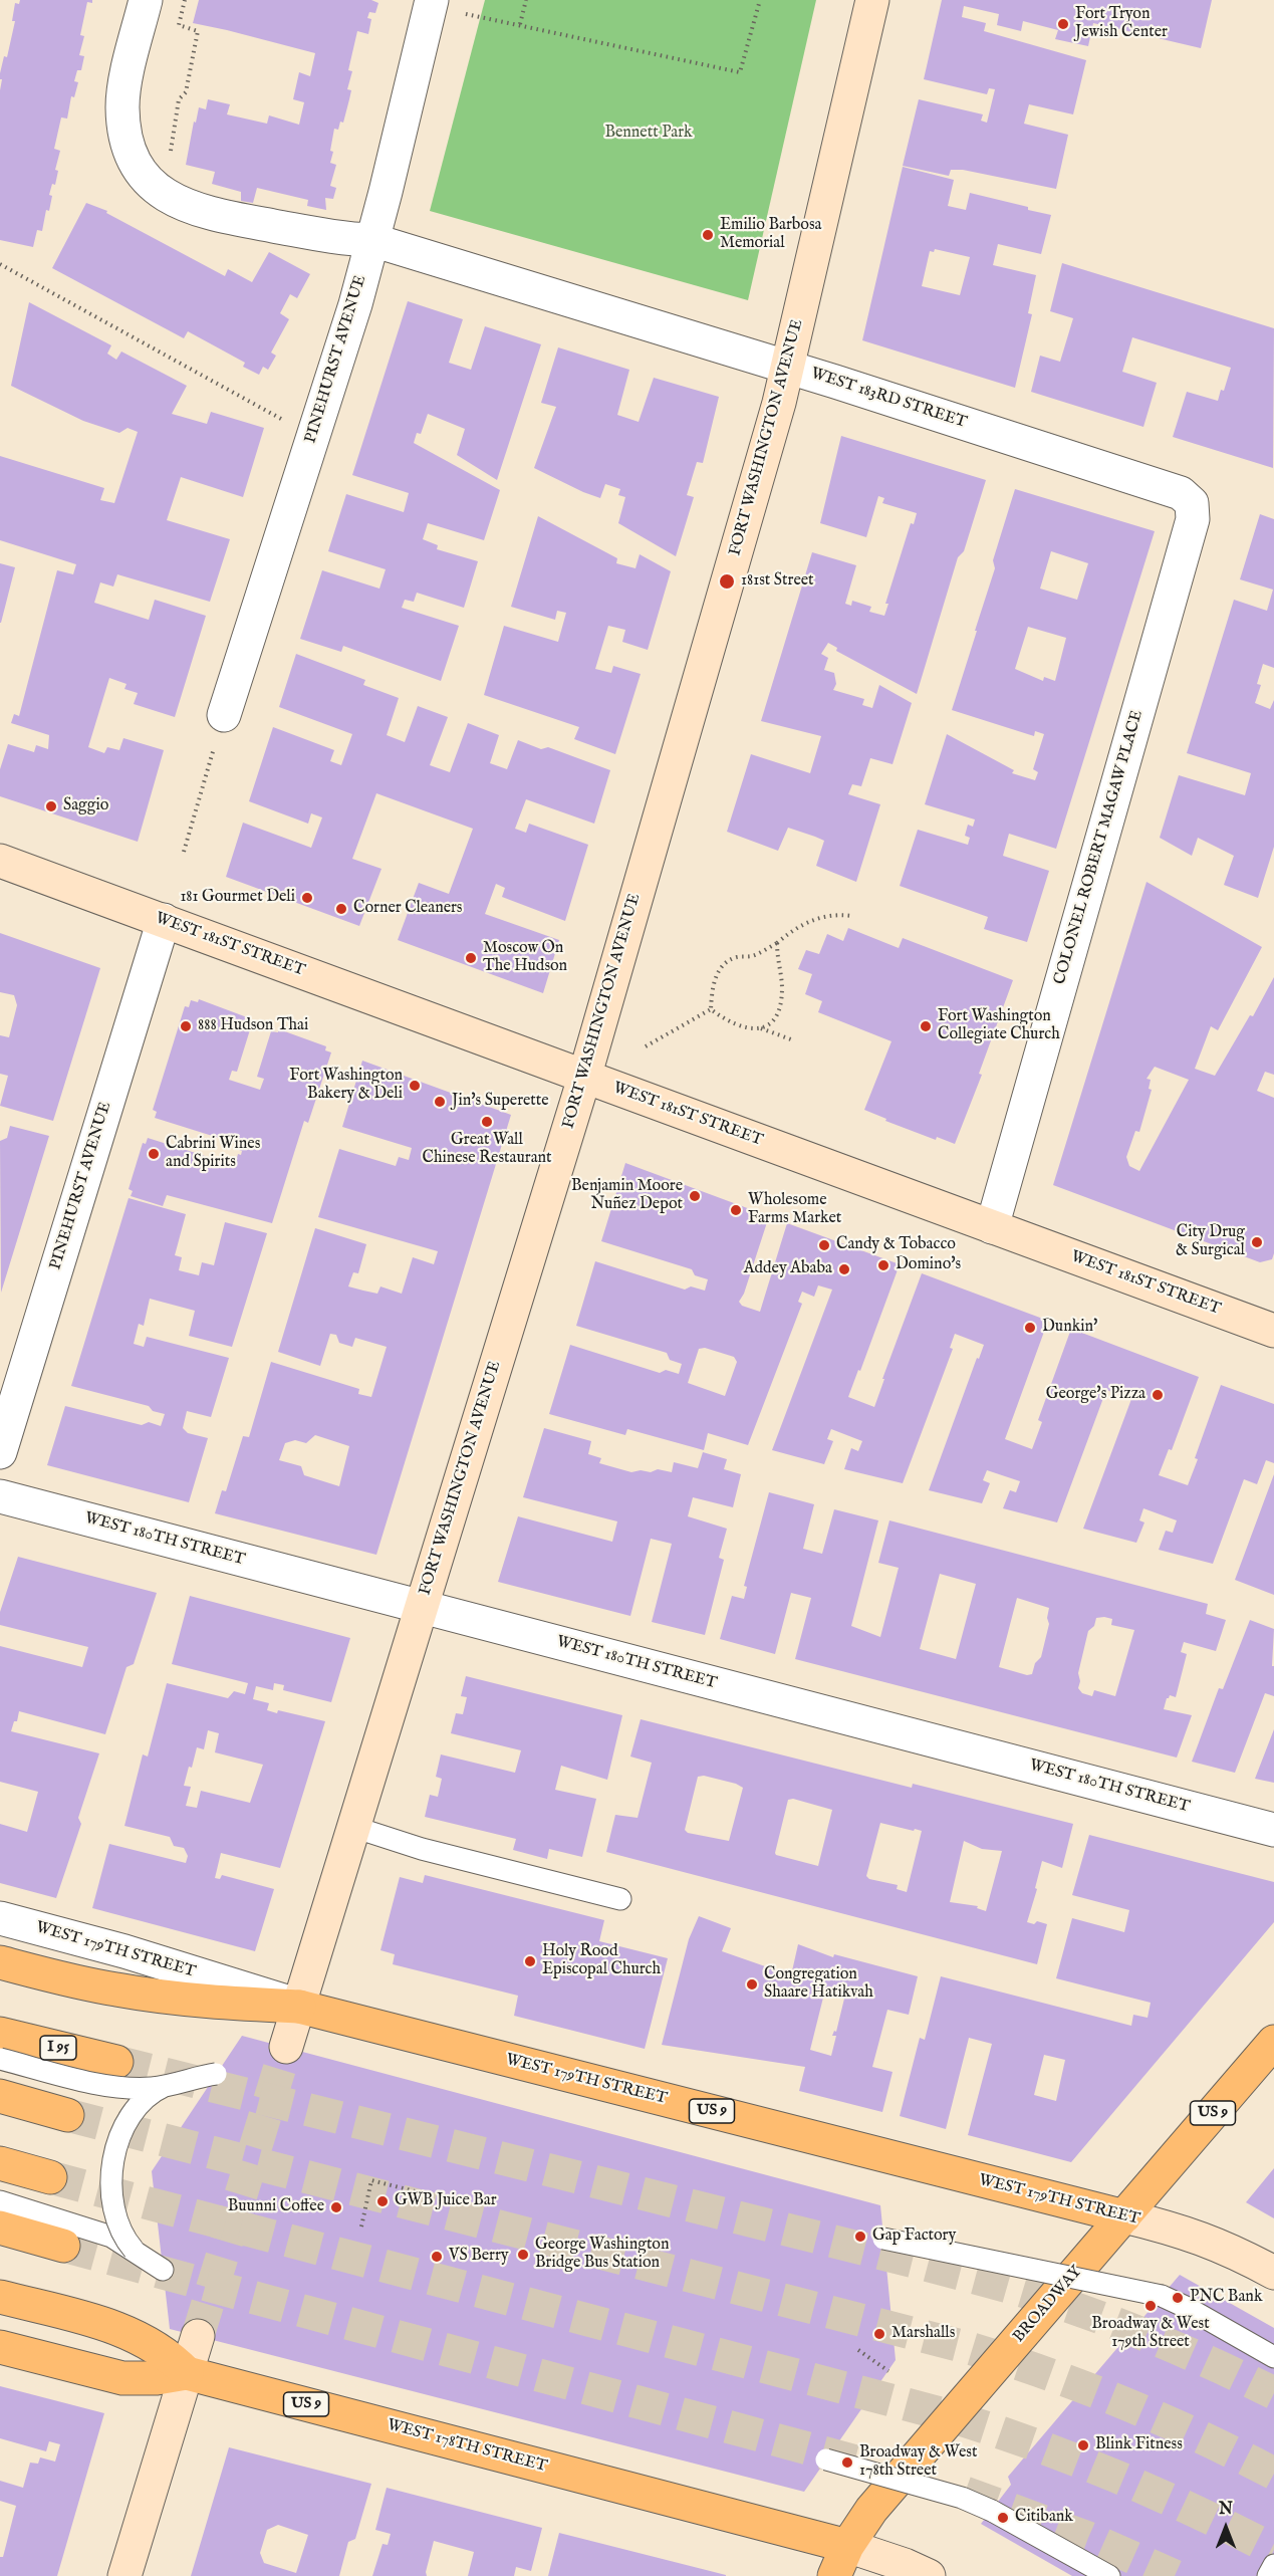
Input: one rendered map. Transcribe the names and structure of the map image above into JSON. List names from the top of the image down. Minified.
{"streets":{"main road":["FORT WASHINGTON AVENUE","WEST 181ST STREET","WEST 179TH STREET","I 95","US 9","BROADWAY","WEST 178TH STREET"],"street":["PINEHURST AVENUE","WEST 183RD STREET","COLONEL ROBERT MAGAW PLACE","WEST 180TH STREET"]},"crossings":[["PINEHURST AVENUE","WEST 183RD STREET"],["PINEHURST AVENUE","WEST 181ST STREET"],["WEST 183RD STREET","FORT WASHINGTON AVENUE"],["WEST 183RD STREET","COLONEL ROBERT MAGAW PLACE"],["FORT WASHINGTON AVENUE","WEST 181ST STREET"],["FORT WASHINGTON AVENUE","WEST 180TH STREET"],["FORT WASHINGTON AVENUE","WEST 179TH STREET"],["FORT WASHINGTON AVENUE","US 9"],["COLONEL ROBERT MAGAW PLACE","WEST 181ST STREET"],["WEST 179TH STREET","US 9"],["WEST 179TH STREET","BROADWAY"],["US 9","WEST 178TH STREET"],["BROADWAY","WEST 178TH STREET"]],"parks":["Bennett Park"],"places":["Fort Tryon Jewish Center","Emilio Barbosa Memorial","181st Street","Saggio","181 Gourmet Deli","Corner Cleaners","Moscow On The Hudson","888 Hudson Thai","Fort Washington Collegiate Church","Fort Washington Bakery & Deli","Jin's Superette","Great Wall Chinese Restaurant","Cabrini Wines and Spirits","Benjamin Moore Nuñez Depot","Wholesome Farms Market","City Drug & Surgical","Candy & Tobacco","Domino's","Addey Ababa","Dunkin'","George's Pizza","Holy Rood Episcopal Church","Congregation Shaare Hatikvah","GWB Juice Bar","Buunni Coffee","Gap Factory","George Washington Bridge Bus Station","VS Berry","PNC Bank","Broadway & West 179th Street","Marshalls","Blink Fitness","Broadway & West 178th Street","Citibank"],"north":"top"}
